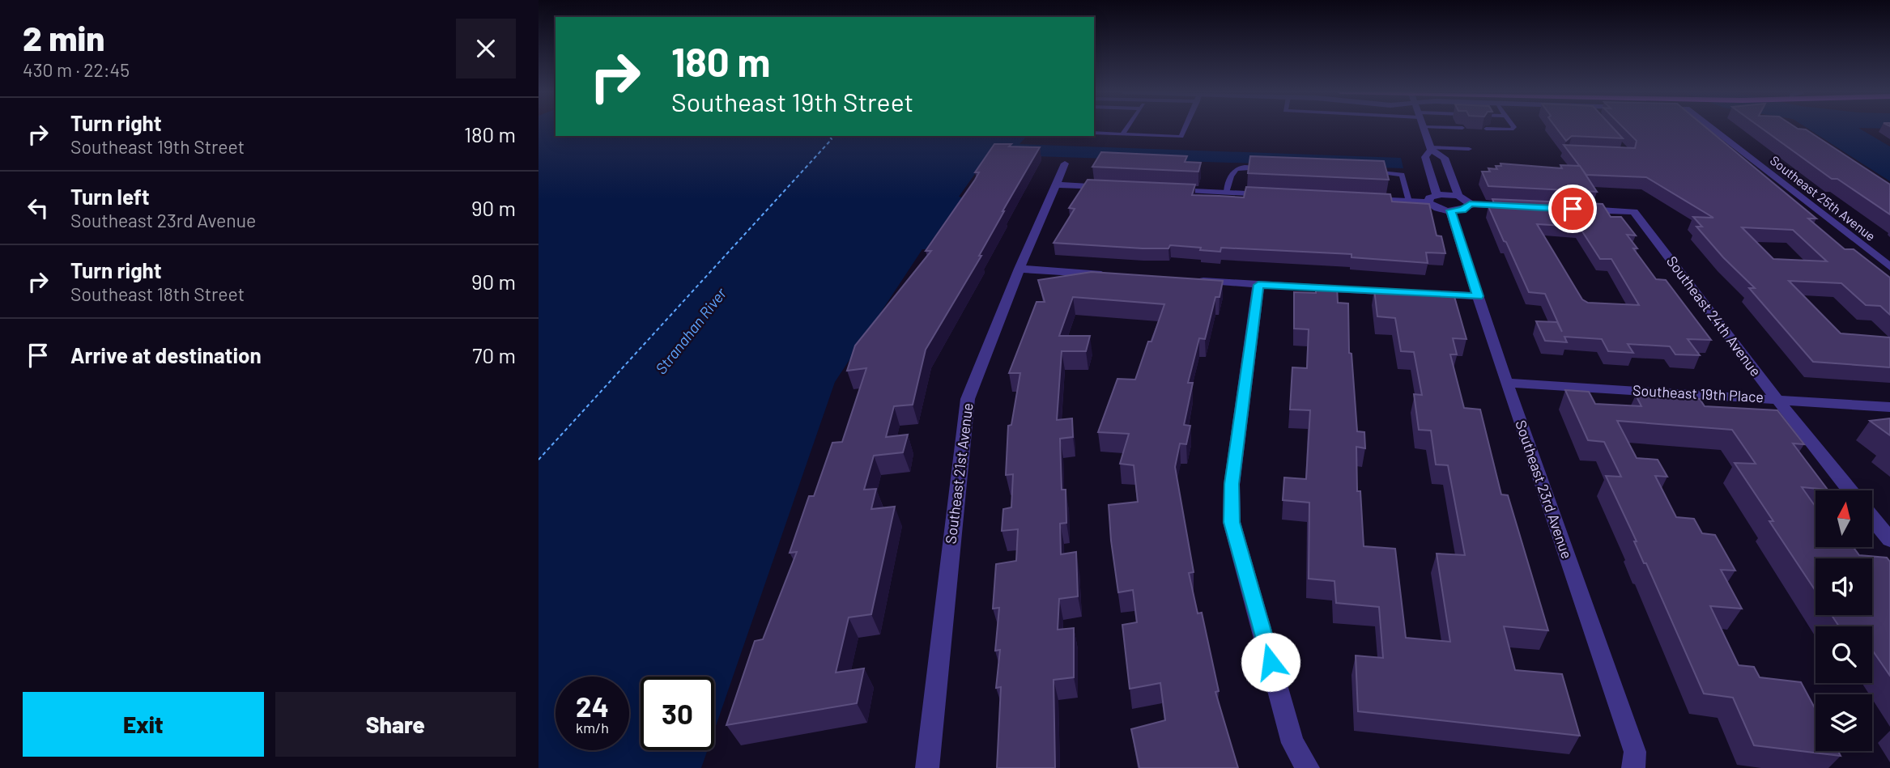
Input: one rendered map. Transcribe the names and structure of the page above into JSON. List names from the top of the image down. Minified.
{"streets":{"street":["Southeast 25th Avenue","Southeast 24th Avenue","Southeast 19th Place","Southeast 21st Avenue","Southeast 23rd Avenue"]},"crossings":[["Southeast 24th Avenue","Southeast 19th Place"],["Southeast 19th Place","Southeast 23rd Avenue"]],"water":["Stranahan River"],"north":"top","page":{"heading":["2 min","430 m · 22:45"],"turn":["180 m","Southeast 19th Street"],"list":[{"name":"Turn right","note":"Southeast 19th Street","value":"180 m"},{"name":"Turn left","note":"Southeast 23rd Avenue","value":"90 m"},{"name":"Turn right","note":"Southeast 18th Street","value":"90 m"},{"name":"Arrive at destination","value":"70 m"}],"speed":"24 km/h","limit":"30","buttons":["Exit","Share"]}}
